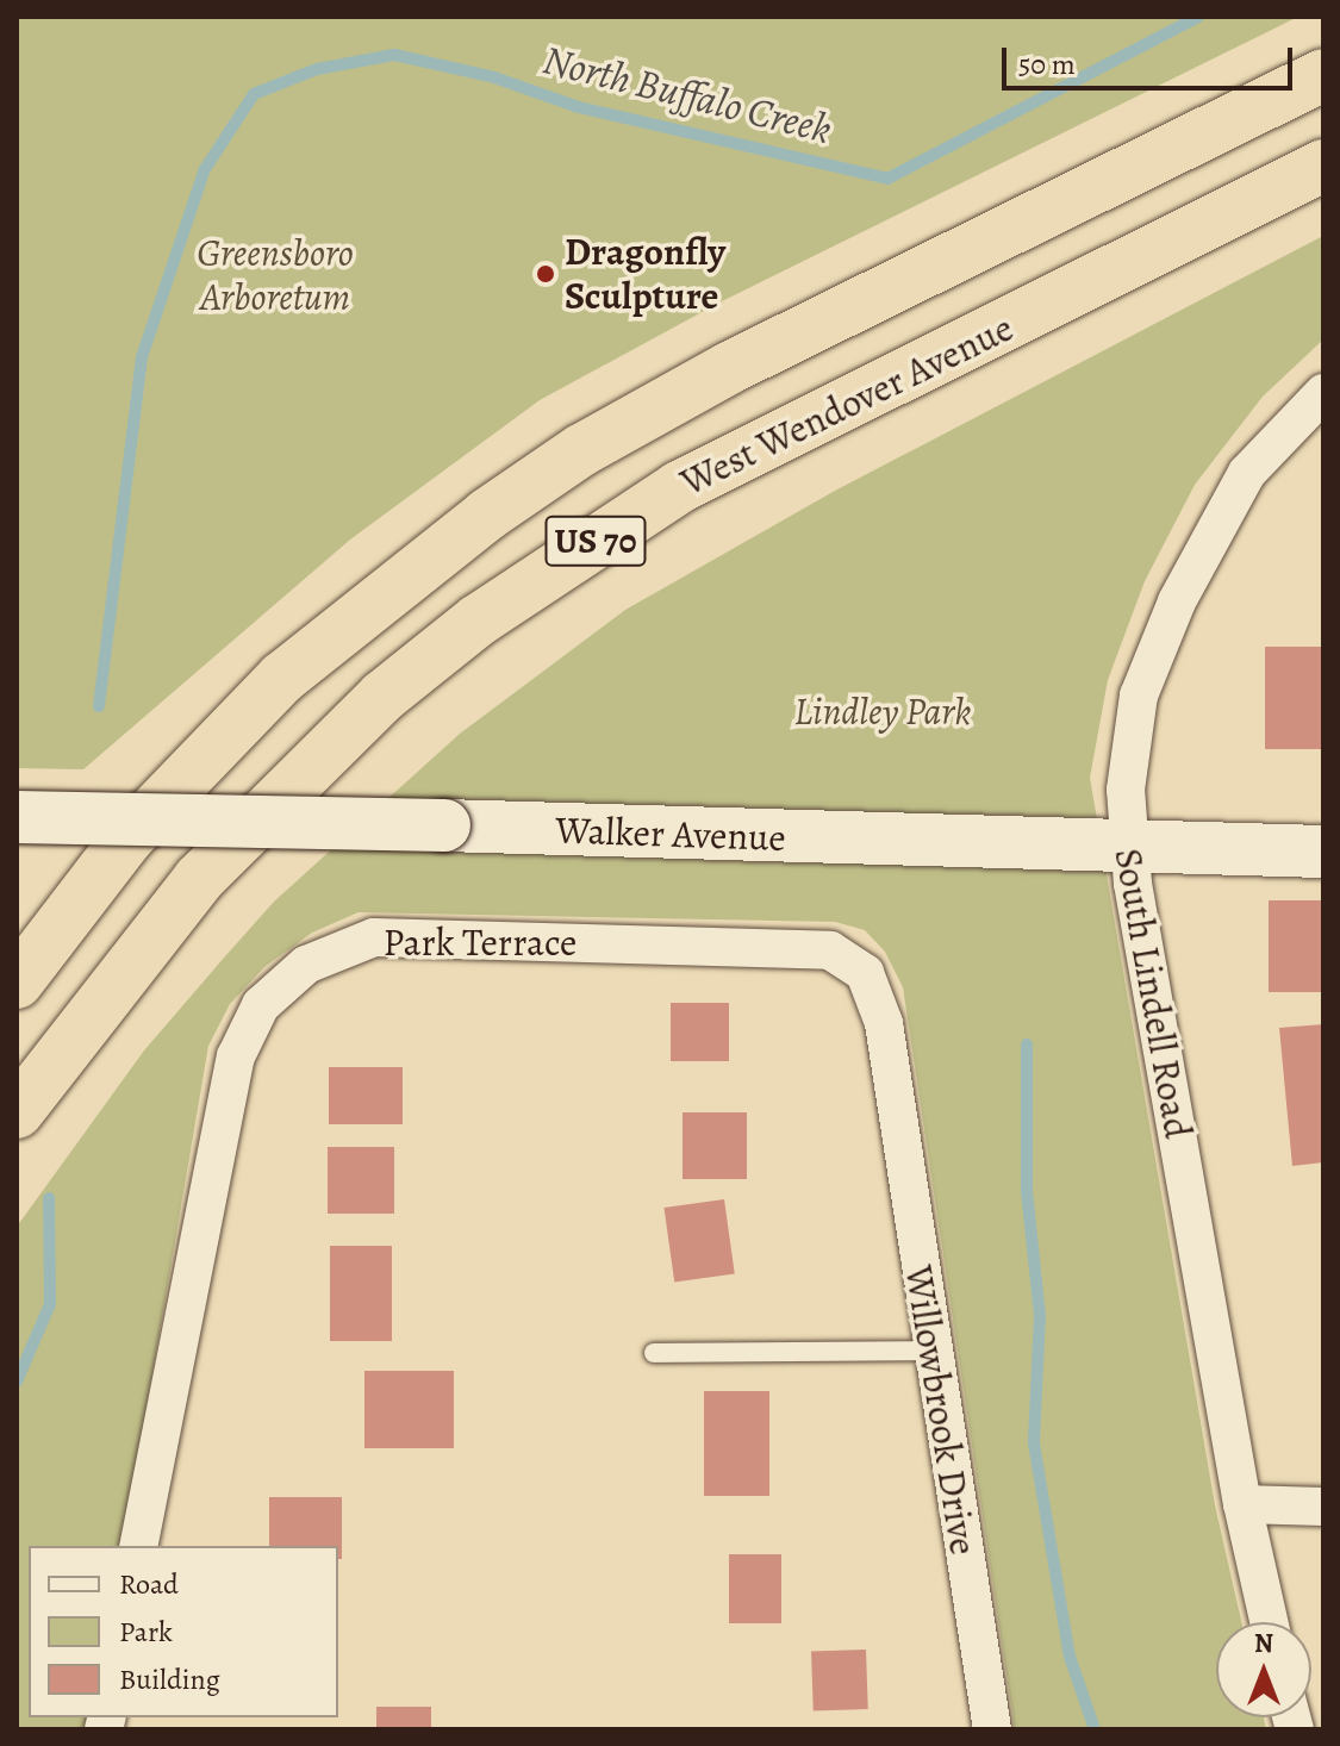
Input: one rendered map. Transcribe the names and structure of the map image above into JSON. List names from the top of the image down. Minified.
{"streets":{"highway":["West Wendover Avenue","US 70"],"street":["Walker Avenue","Park Terrace","South Lindell Road","Willowbrook Drive"]},"crossings":[["Walker Avenue","South Lindell Road"],["Park Terrace","Willowbrook Drive"]],"water":["North Buffalo Creek"],"parks":["Greensboro Arboretum","Lindley Park"],"places":["Dragonfly Sculpture"],"legend":["Road","Park","Building"],"scale_bar":"50 m","north":"top"}
